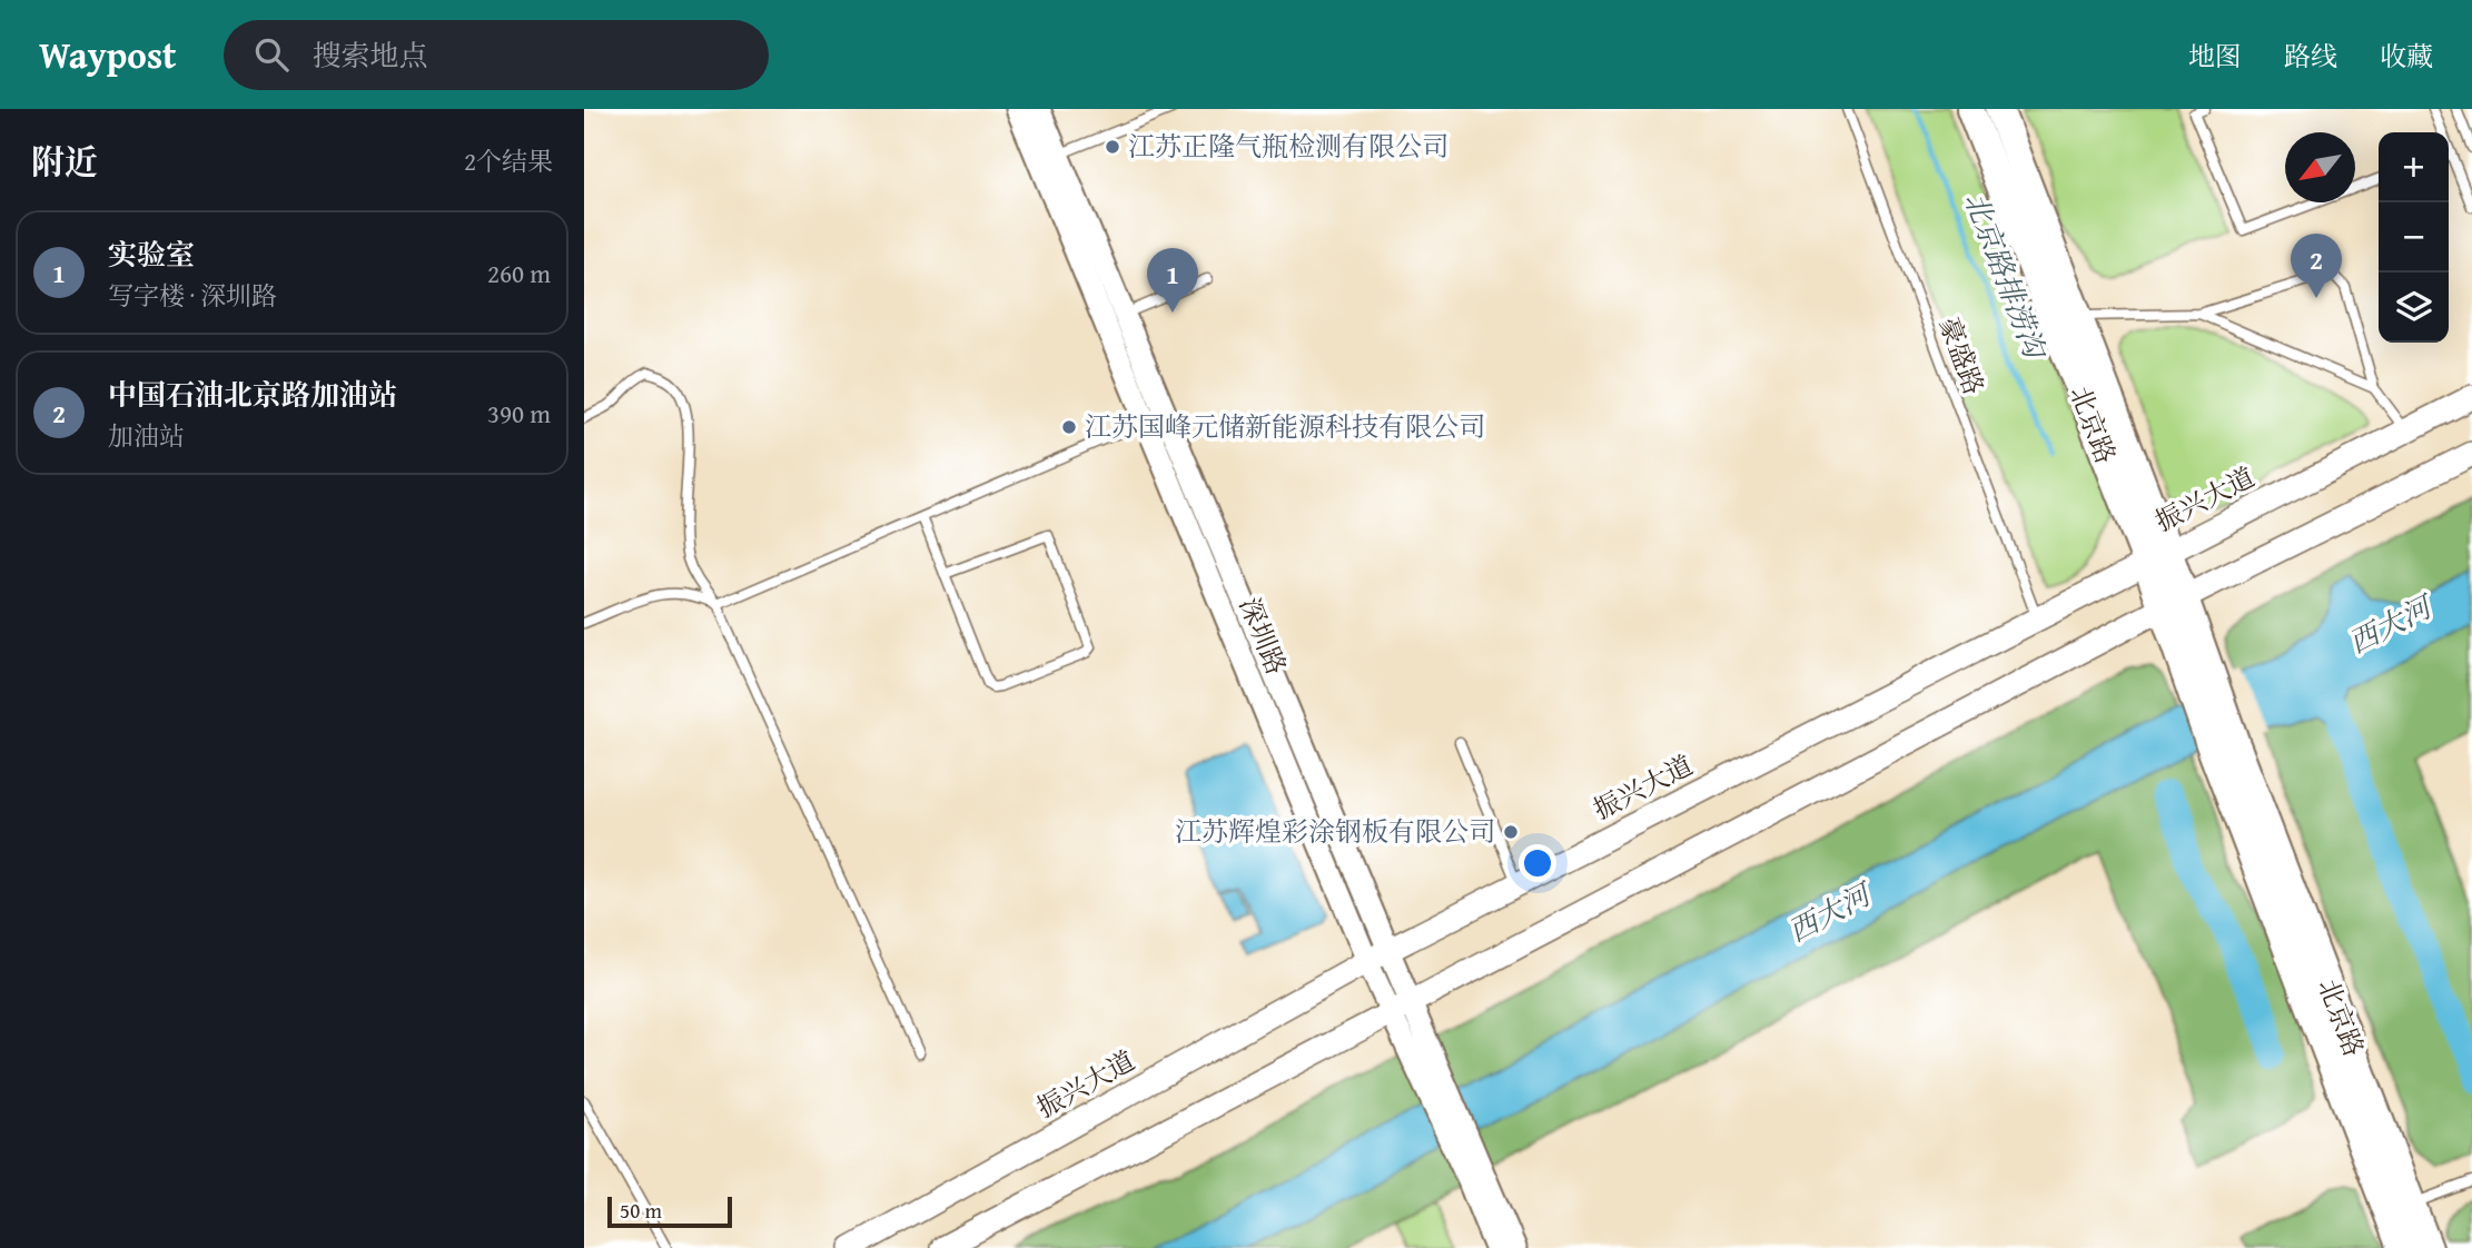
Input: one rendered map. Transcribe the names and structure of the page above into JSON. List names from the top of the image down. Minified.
{"streets":{"main road":["北京路","振兴大道"],"street":["深圳路"],"lane":["豪盛路"]},"crossings":[["豪盛路","振兴大道"],["北京路","振兴大道"],["振兴大道","深圳路"]],"water":["北京路排涝沟","西大河"],"places":["江苏正隆气瓶检测有限公司","江苏国峰元储新能源科技有限公司","江苏辉煌彩涂钢板有限公司"],"scale_bar":"50 m","north":"bottom left","page":{"header":"Waypost","search":"搜索地点","nav":["地图","路线","收藏"],"heading":["附近","2个结果"],"map_buttons":["+","−"],"list":[{"mark":"1","name":"实验室","note":"写字楼 · 深圳路","value":"260 m"},{"mark":"2","name":"中国石油北京路加油站","note":"加油站","value":"390 m"}],"pins":["2","1"],"scale":"50 m"}}
